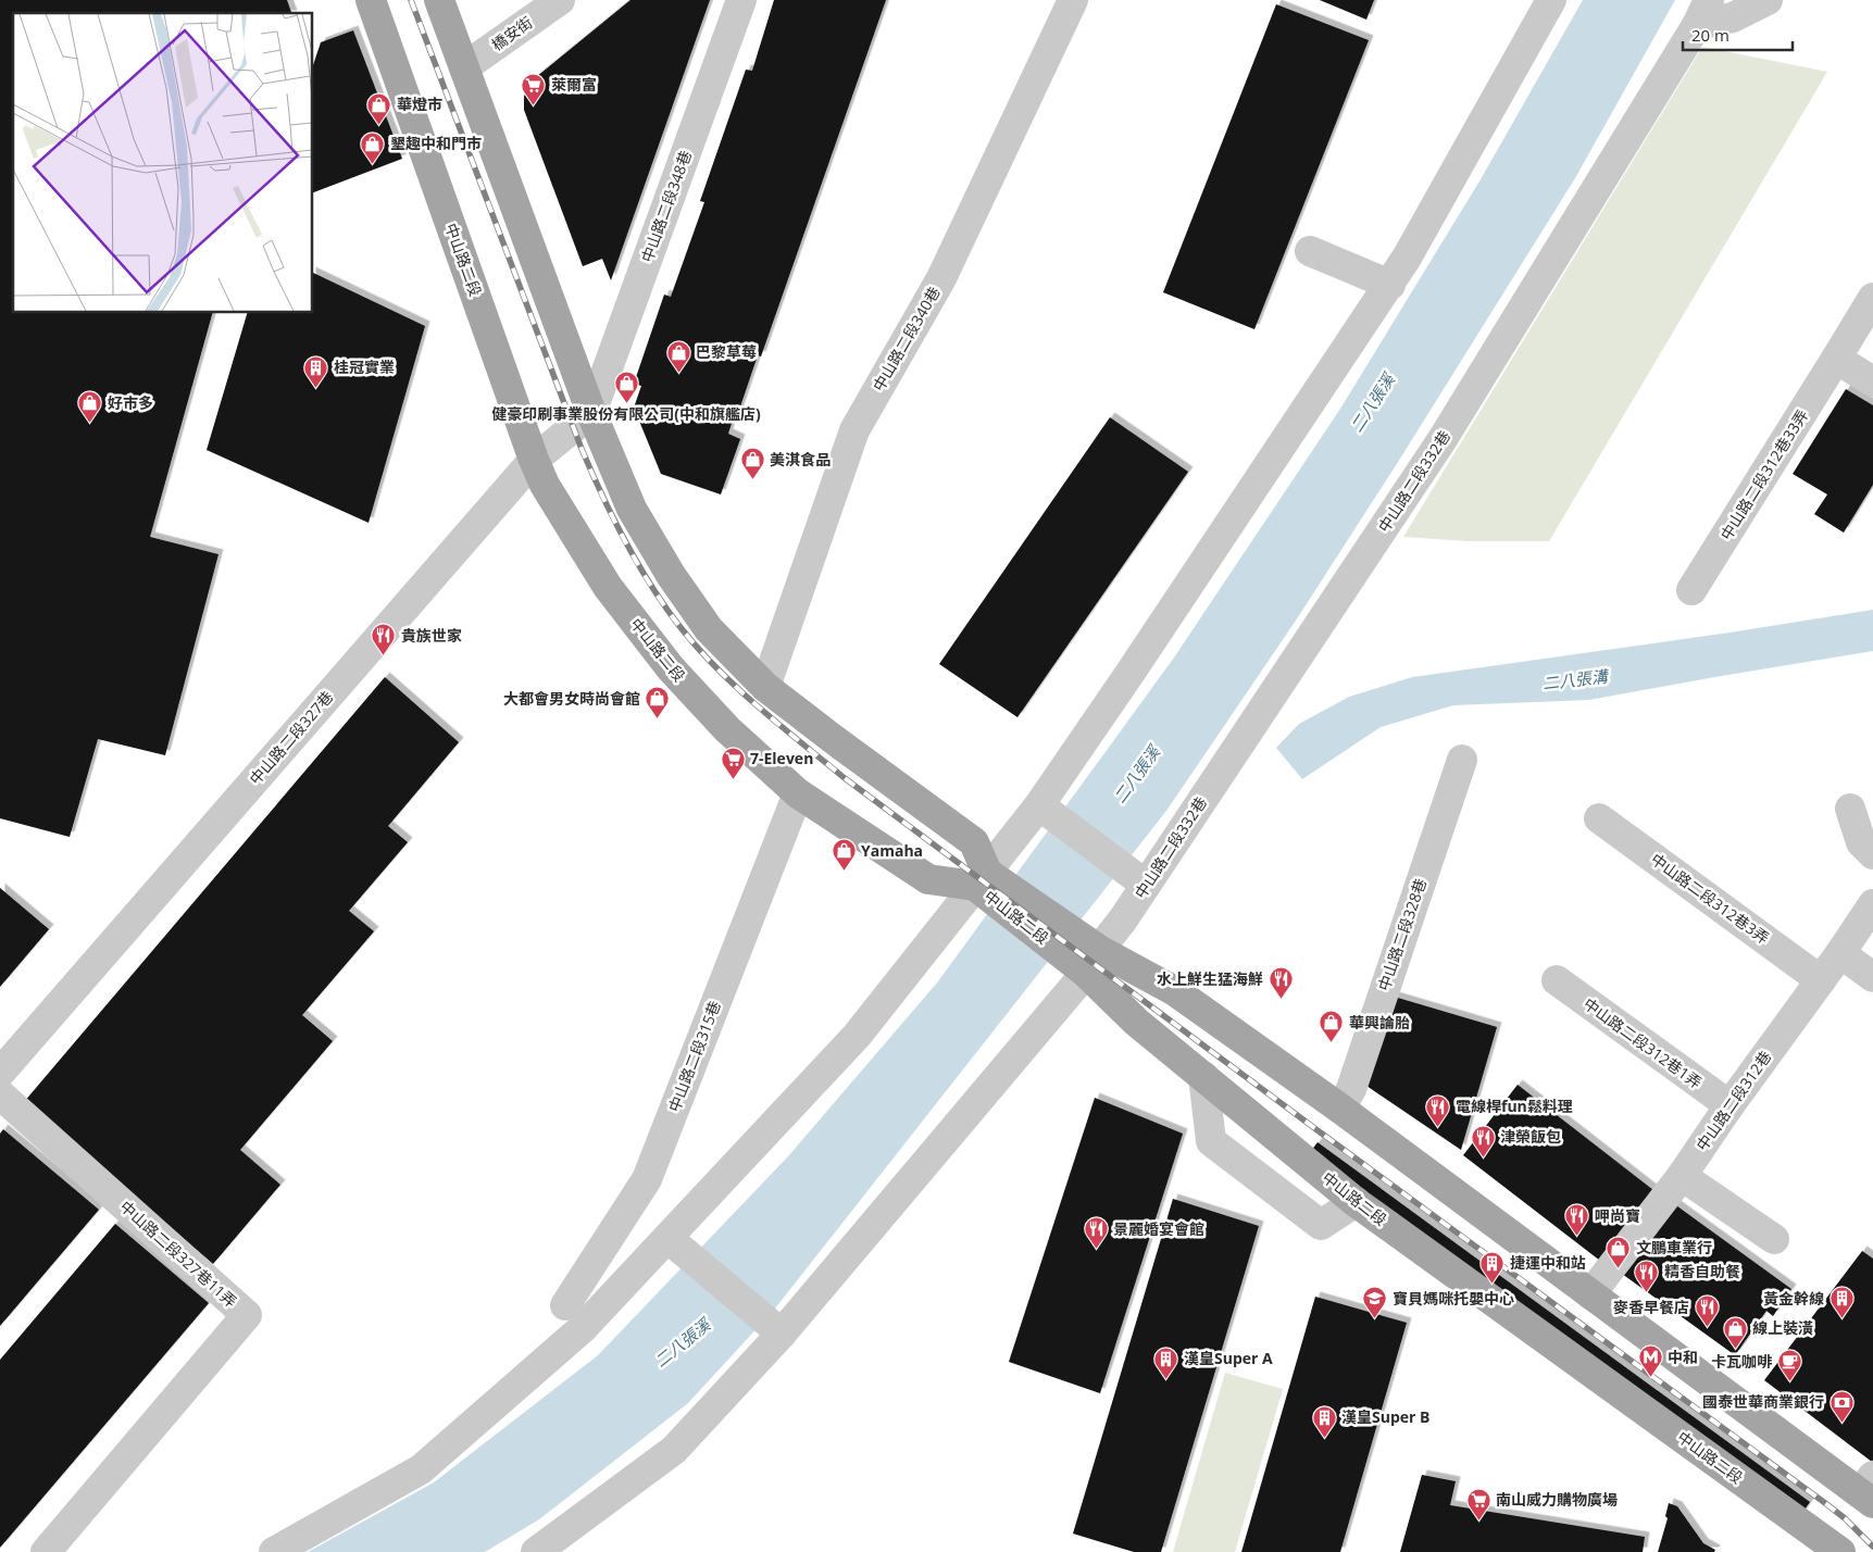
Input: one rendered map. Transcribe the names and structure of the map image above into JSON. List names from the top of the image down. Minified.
{"streets":{"main road":["中山路二段"],"street":["橋安街","中山路二段348巷","中山路二段340巷","中山路二段312巷33弄","中山路二段332巷","中山路二段327巷","中山路二段312巷3弄","中山路二段328巷","中山路二段312巷1弄","中山路二段315巷","中山路二段312巷","中山路二段327巷11弄"]},"crossings":[["橋安街","中山路二段"],["中山路二段348巷","中山路二段"],["中山路二段348巷","中山路二段327巷"],["中山路二段","中山路二段340巷"],["中山路二段","中山路二段332巷"],["中山路二段","中山路二段327巷"],["中山路二段","中山路二段328巷"],["中山路二段","中山路二段315巷"],["中山路二段","中山路二段312巷"],["中山路二段312巷3弄","中山路二段312巷"],["中山路二段312巷1弄","中山路二段312巷"]],"water":["二八張溪","二八張溝"],"places":{"supermarket":["萊爾富","7-Eleven","南山威力購物廣場"],"shop":["華燈市","墾趣中和門市","巴黎草莓","健豪印刷事業股份有限公司(中和旗艦店)","好市多","美淇食品","大都會男女時尚會館","Yamaha","華興論胎","文鵬車業行","線上裝潢"],"building":["桂冠實業","捷運中和站","黃金幹線","漢皇Super A","漢皇Super B"],"restaurant":["貴族世家","水上鮮生猛海鮮","電線桿fun鬆料理","津榮飯包","呷尚寶","景麗婚宴會館","精香自助餐","麥香早餐店"],"school or university":["寶貝媽咪托嬰中心"],"metro station":["中和"],"cafe":["卡瓦咖啡"],"bank":["國泰世華商業銀行"]},"scale_bar":"20 m"}
